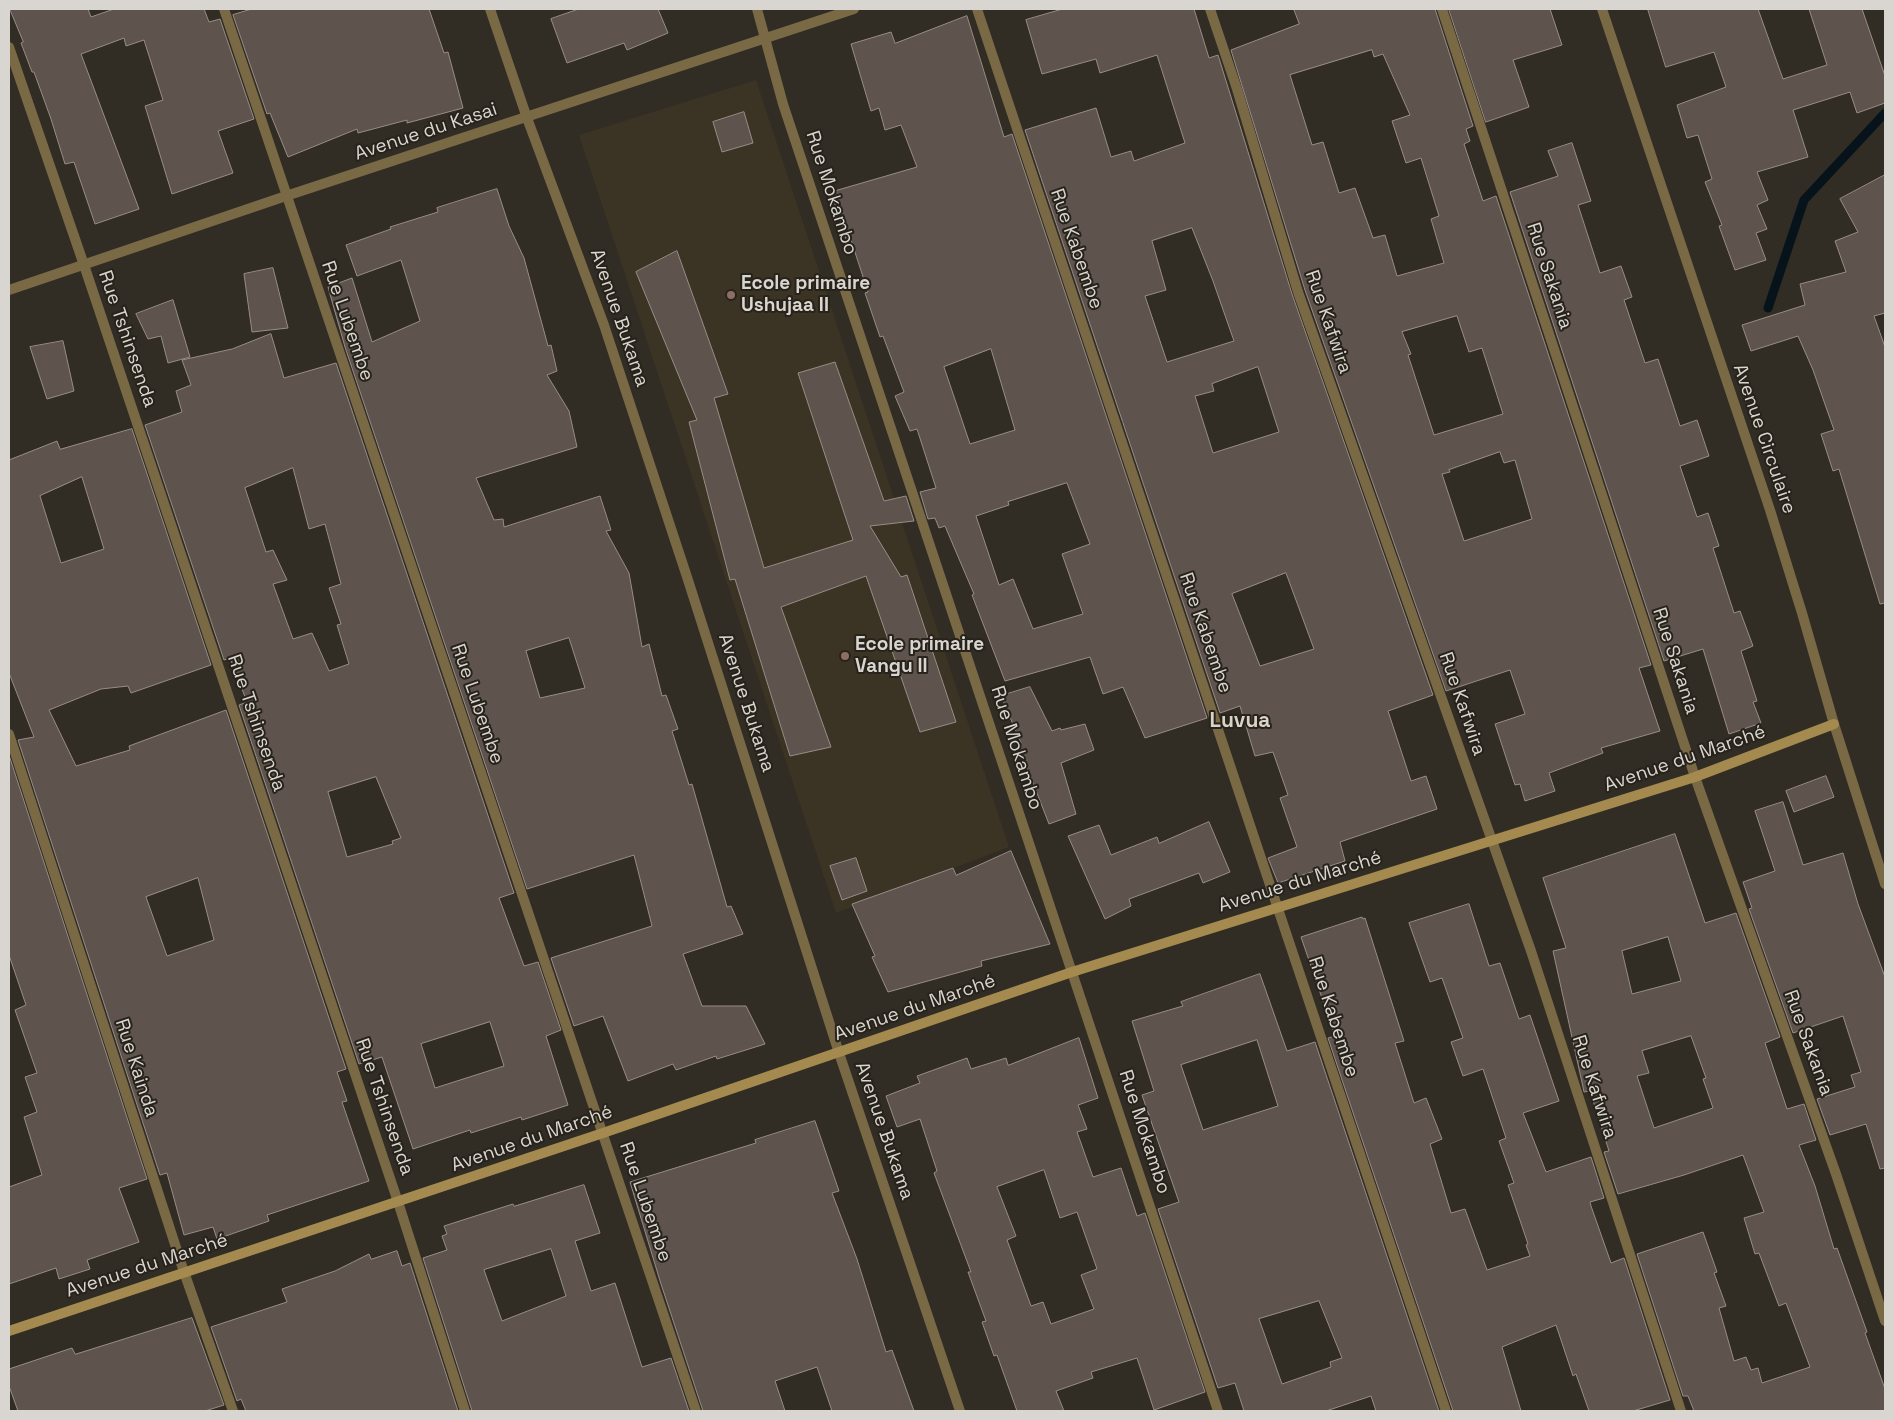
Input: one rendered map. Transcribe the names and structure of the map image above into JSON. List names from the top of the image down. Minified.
{"streets":{"street":["Avenue du Kasai","Rue Mokambo","Rue Kabembe","Rue Sakania","Avenue Bukama","Rue Lubembe","Rue Kafwira","Rue Tshinsenda","Avenue Circulaire","Avenue du Marché","Rue Kainda"]},"crossings":[["Avenue du Kasai","Rue Mokambo"],["Avenue du Kasai","Avenue Bukama"],["Avenue du Kasai","Rue Lubembe"],["Avenue du Kasai","Rue Tshinsenda"],["Rue Mokambo","Avenue du Marché"],["Rue Kabembe","Avenue du Marché"],["Rue Sakania","Avenue du Marché"],["Avenue Bukama","Avenue du Marché"],["Rue Lubembe","Avenue du Marché"],["Rue Kafwira","Avenue du Marché"],["Rue Tshinsenda","Avenue du Marché"],["Avenue Circulaire","Avenue du Marché"],["Avenue du Marché","Rue Kainda"]],"districts":["Luvua"],"places":["Ecole primaire Ushujaa II","Ecole primaire Vangu II"]}
